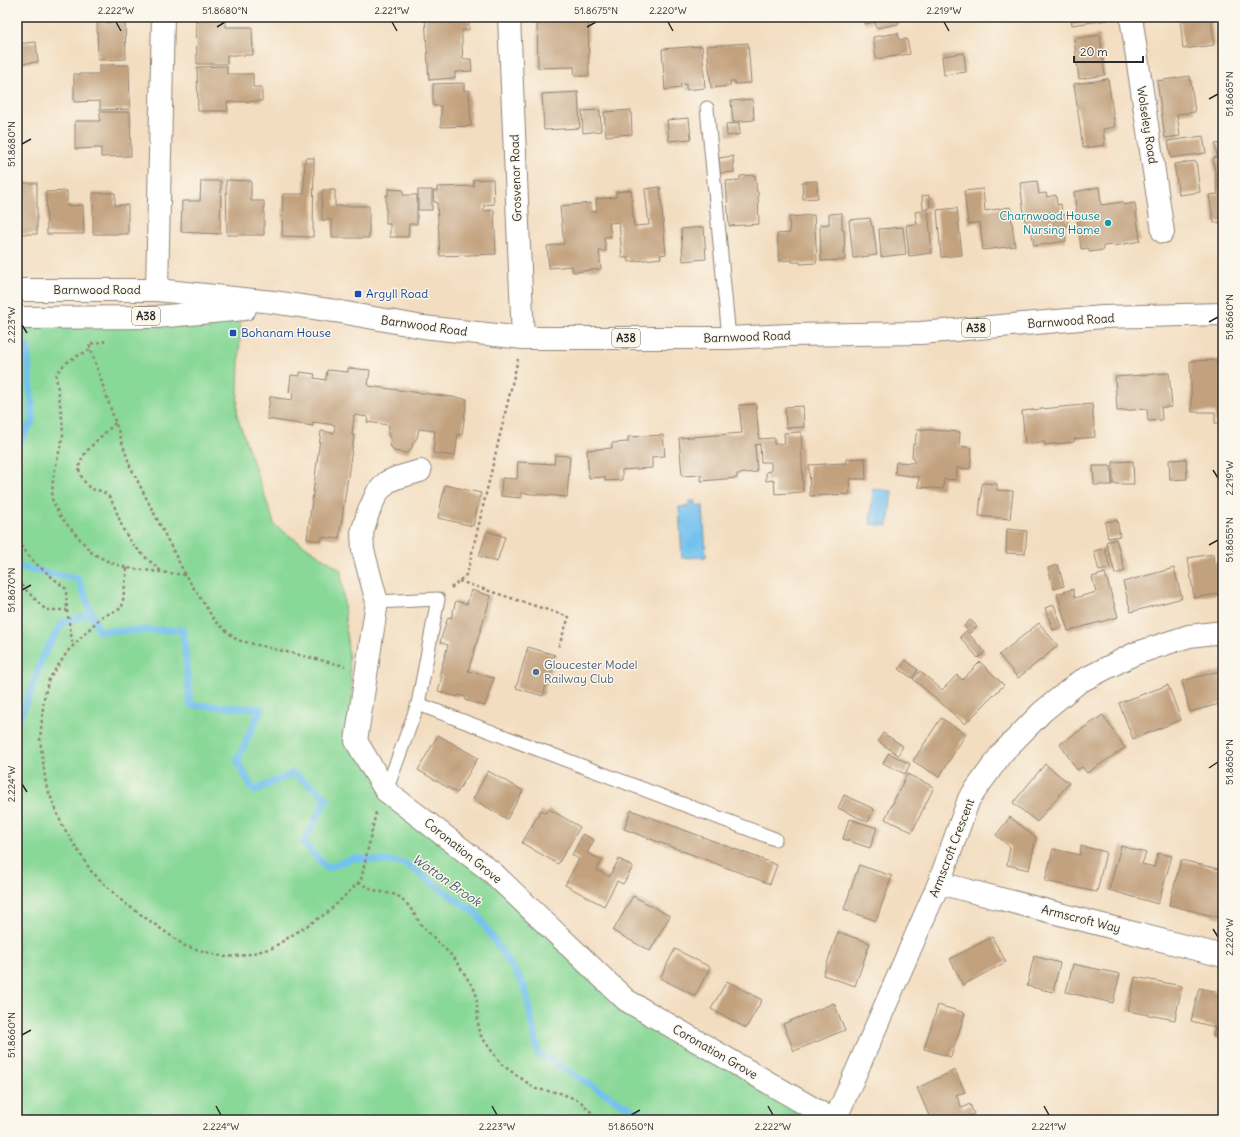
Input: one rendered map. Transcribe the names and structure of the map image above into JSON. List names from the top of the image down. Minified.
{"streets":{"street":["Wolseley Road","Grosvenor Road","Barnwood Road","A38","Armscroft Crescent","Coronation Grove","Armscroft Way"]},"crossings":[["Grosvenor Road","Barnwood Road"],["Armscroft Crescent","Coronation Grove"],["Armscroft Crescent","Armscroft Way"]],"water":["Wotton Brook"],"places":{"other":["Charnwood House Nursing Home","Gloucester Model Railway Club"],"transit":["Argyll Road","Bohanam House"]},"scale_bar":"20 m","coordinates":["2.222°W","51.8680°N","2.221°W","51.8675°N","2.220°W","2.219°W","51.8665°N","51.8660°N","2.223°W","51.8655°N","51.8670°N","51.8650°N","2.224°W"]}
